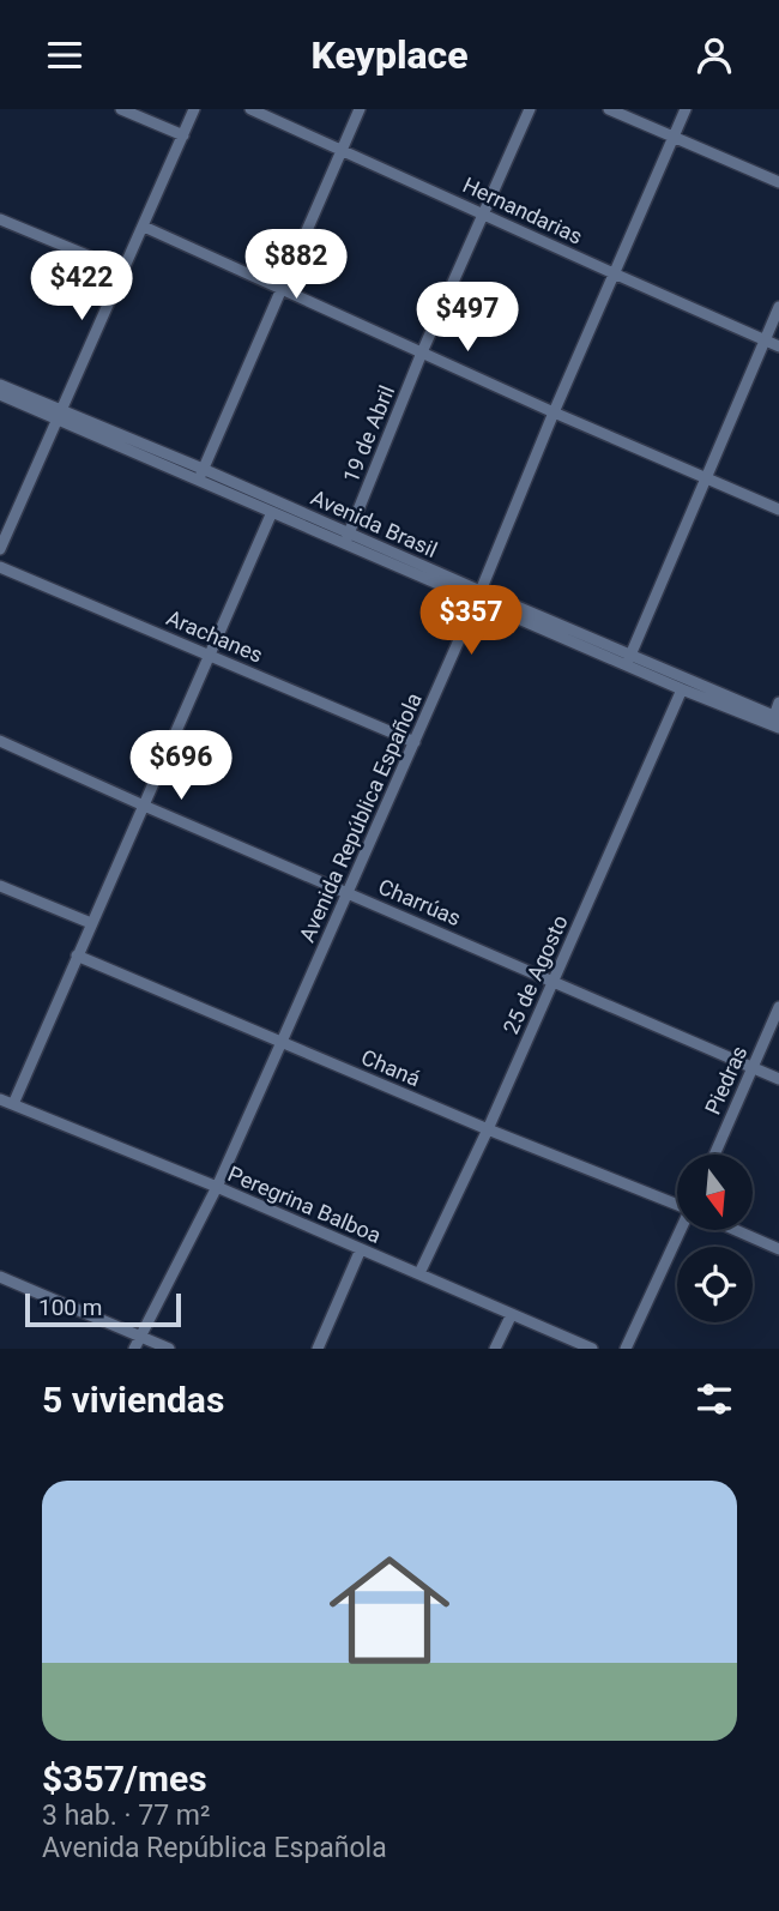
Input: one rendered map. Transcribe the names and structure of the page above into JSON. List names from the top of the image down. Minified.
{"streets":{"street":["Hernandarias","19 de Abril","Avenida Brasil","Arachanes","Avenida República Española","Charrúas","25 de Agosto","Chaná","Piedras","Peregrina Balboa"]},"crossings":[["Hernandarias","19 de Abril"],["Hernandarias","Avenida República Española"],["19 de Abril","Avenida Brasil"],["Avenida Brasil","Avenida República Española"],["Avenida Brasil","25 de Agosto"],["Arachanes","Avenida República Española"],["Avenida República Española","Charrúas"],["Avenida República Española","Chaná"],["Avenida República Española","Peregrina Balboa"],["Charrúas","25 de Agosto"],["Charrúas","Piedras"],["25 de Agosto","Chaná"],["25 de Agosto","Peregrina Balboa"]],"scale_bar":"100 m","north":"bottom","page":{"header":"Keyplace","price":["$882","$422","$497","$357","$696"],"scale":"100 m","heading":"5 viviendas","list":[{"name":"$357/mes","note":"3 hab. · 77 m² · Avenida República Española"}]}}
